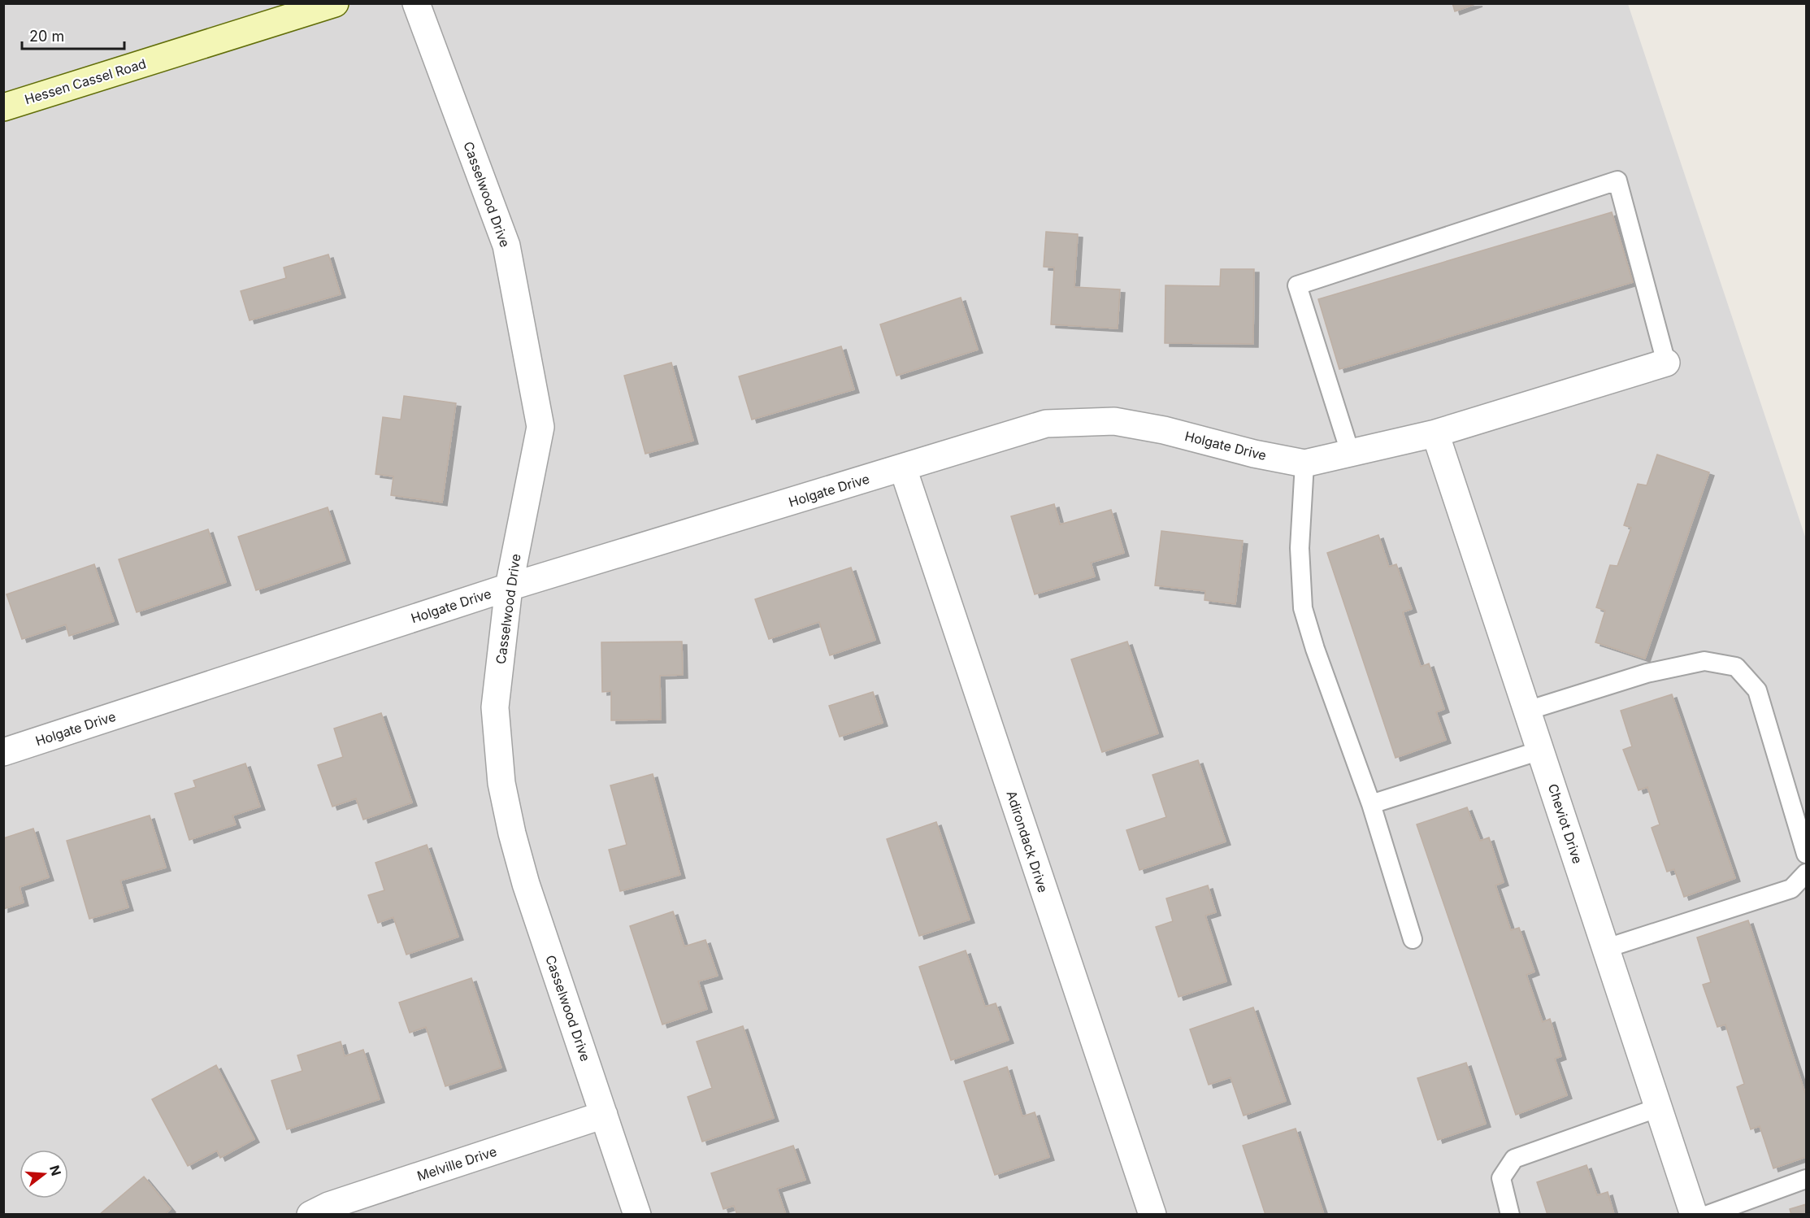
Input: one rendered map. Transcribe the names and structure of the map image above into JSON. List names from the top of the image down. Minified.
{"streets":{"main road":["Hessen Cassel Road"],"street":["Casselwood Drive","Holgate Drive","Cheviot Drive","Adirondack Drive","Melville Drive"]},"crossings":[["Casselwood Drive","Holgate Drive"],["Casselwood Drive","Melville Drive"],["Holgate Drive","Cheviot Drive"],["Holgate Drive","Adirondack Drive"]],"scale_bar":"20 m","north":"right"}
